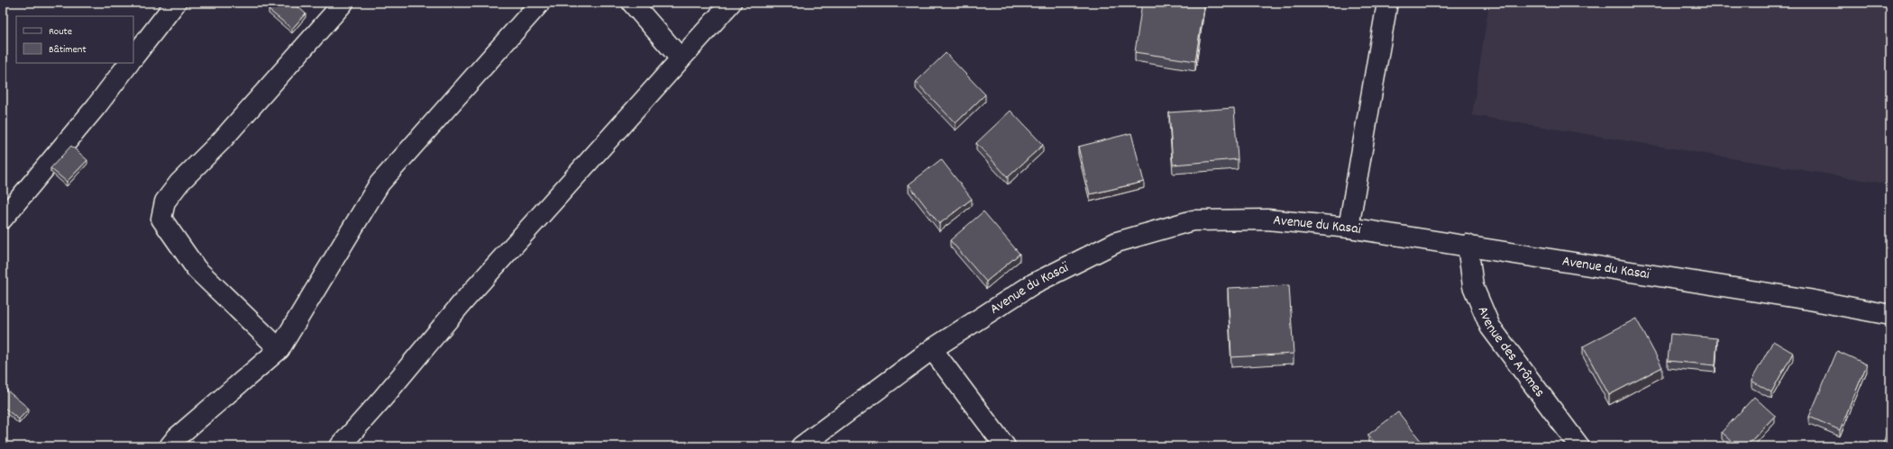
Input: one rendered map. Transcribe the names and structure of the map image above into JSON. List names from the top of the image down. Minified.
{"streets":{"street":["Avenue du Kasaï","Avenue des Arômes"]},"crossings":[["Avenue du Kasaï","Avenue des Arômes"]],"legend":["Route","Bâtiment"]}
